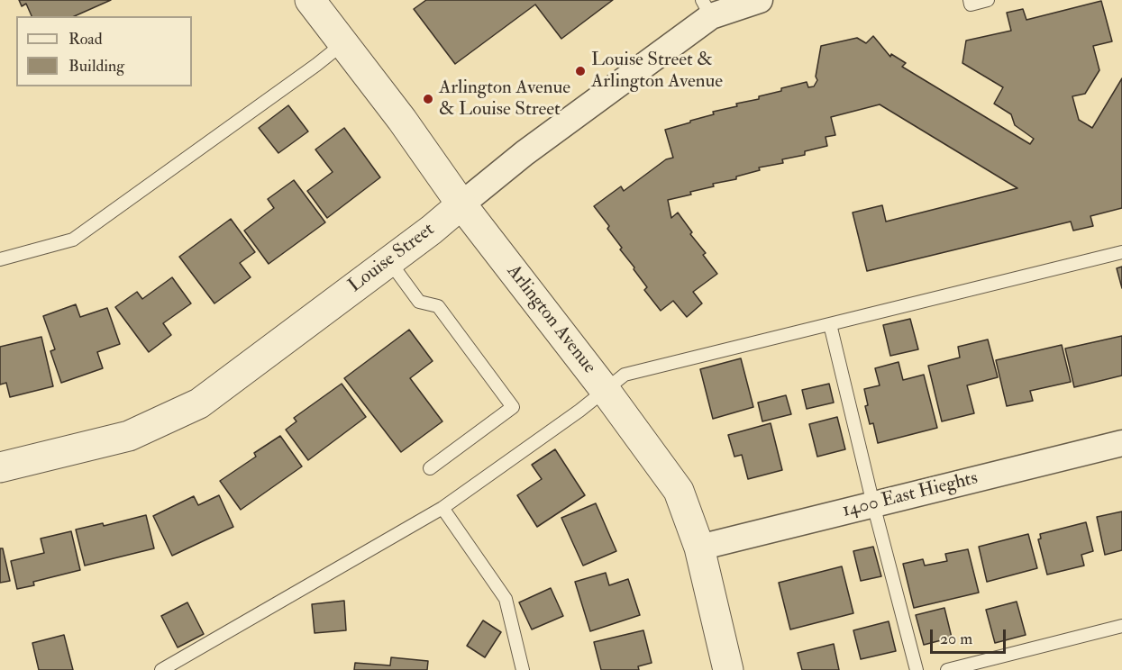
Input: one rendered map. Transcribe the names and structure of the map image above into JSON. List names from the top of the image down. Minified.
{"streets":{"street":["Louise Street","Arlington Avenue","1400 East Hieghts"]},"crossings":[["Louise Street","Arlington Avenue"],["Arlington Avenue","1400 East Hieghts"]],"places":["Louise Street & Arlington Avenue","Arlington Avenue & Louise Street"],"legend":["Road","Building"],"scale_bar":"20 m"}
